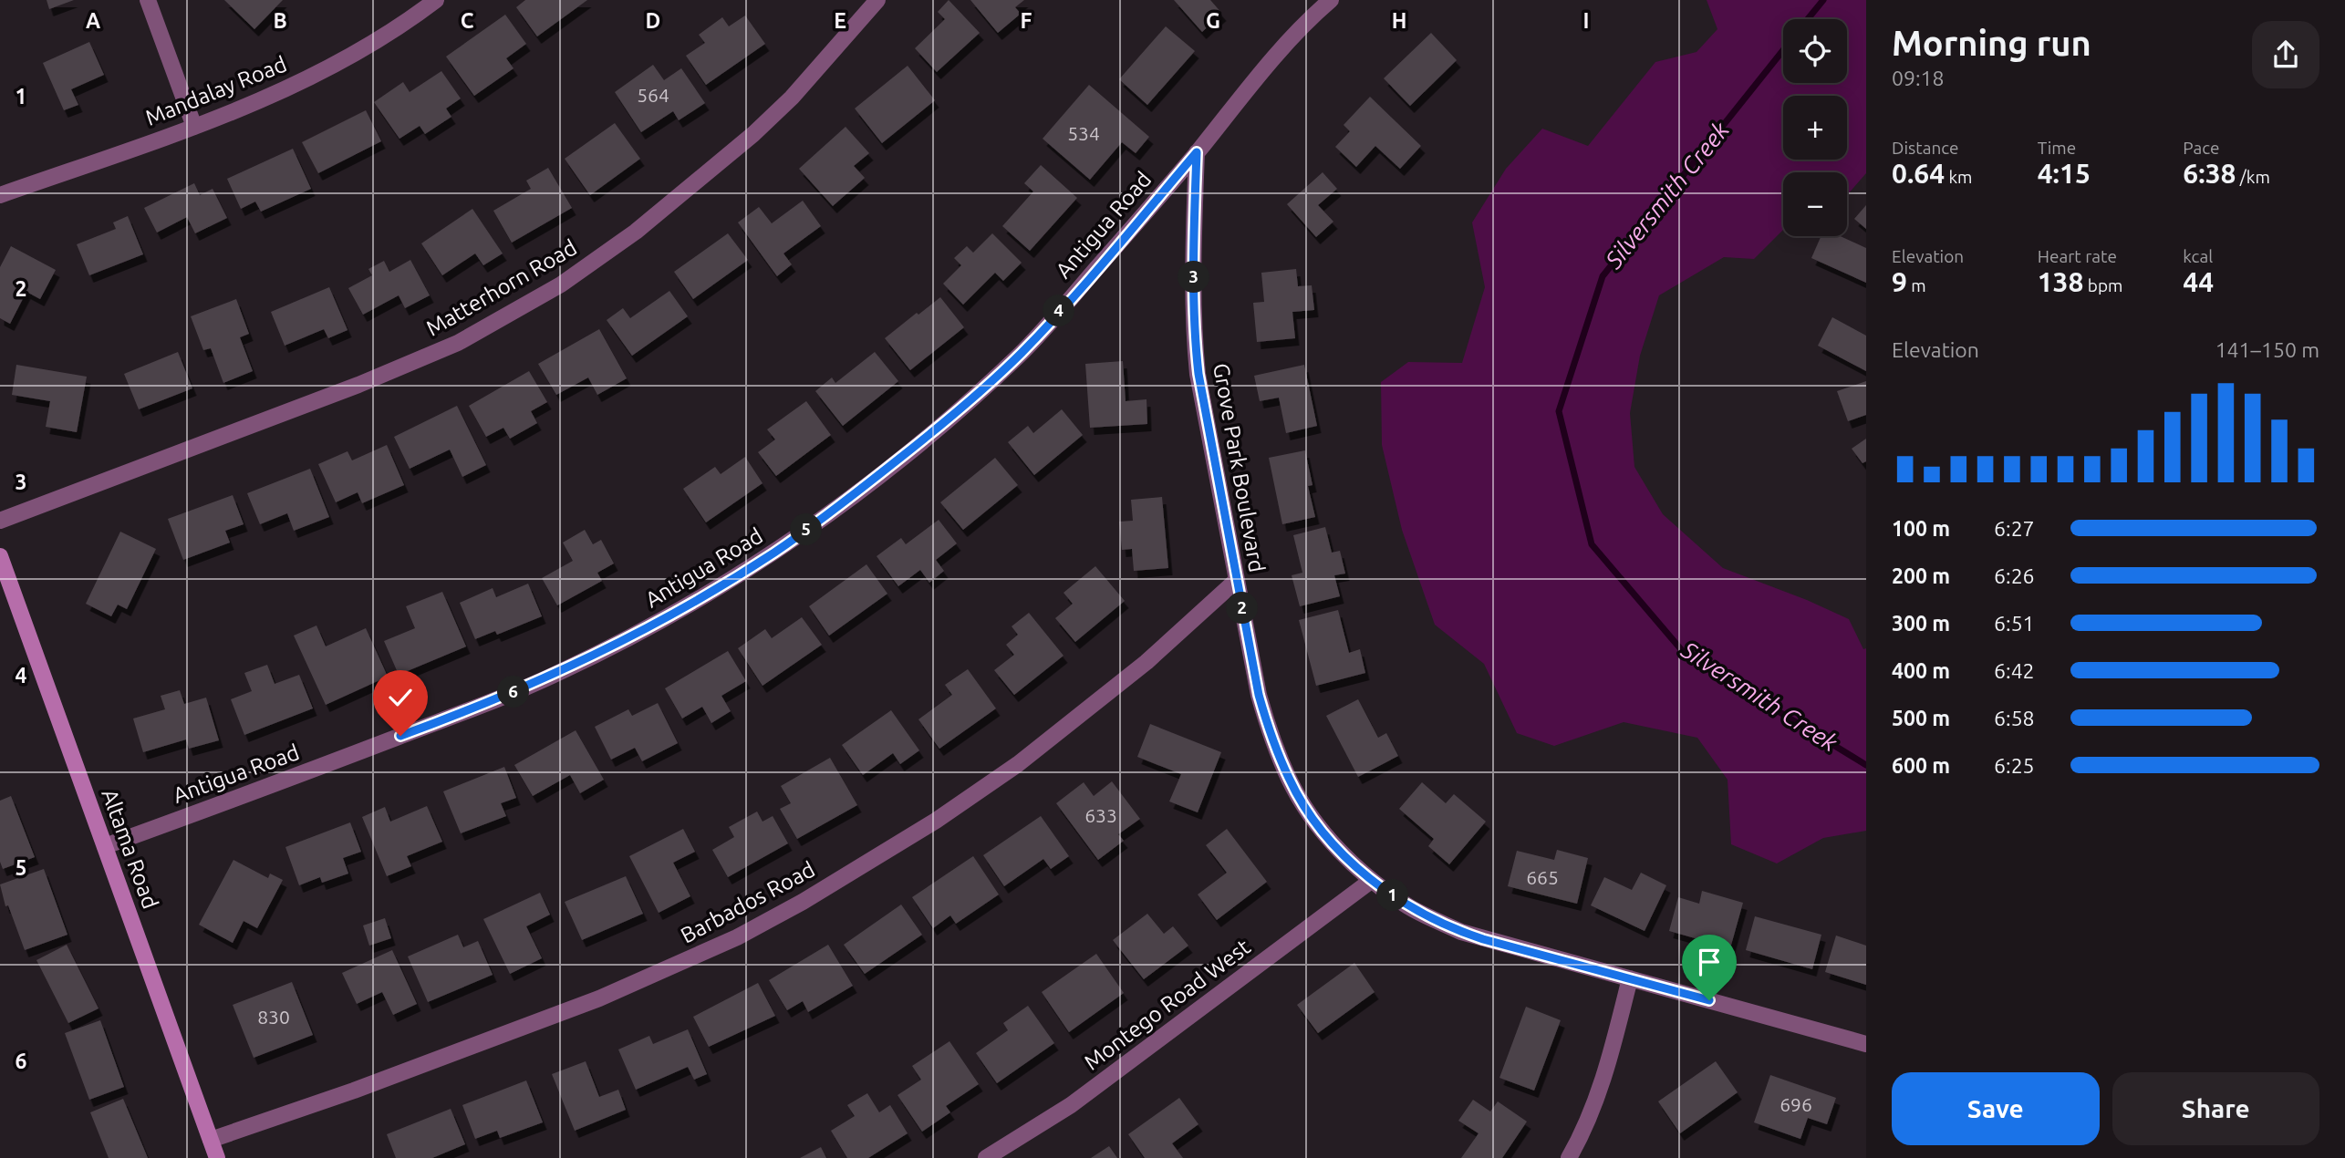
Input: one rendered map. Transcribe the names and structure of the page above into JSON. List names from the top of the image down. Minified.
{"streets":{"street":["Mandalay Road","Antigua Road","Matterhorn Road","Grove Park Boulevard","Altama Road","Barbados Road","Montego Road West"]},"crossings":[["Antigua Road","Grove Park Boulevard"],["Antigua Road","Altama Road"],["Grove Park Boulevard","Barbados Road"],["Grove Park Boulevard","Montego Road West"],["Altama Road","Barbados Road"]],"water":["Silversmith Creek"],"house_numbers":["564","534","633","665","830","696"],"page":{"heading":["Morning run","09:18"],"map_buttons":["+","−"],"stats":[["Distance","0.64 km"],["Time","4:15"],["Pace","6:38 /km"],["Elevation","9 m"],["Heart rate","138 bpm"],["kcal","44"]],"pins":["3","4","5","2","6","1"],"chart":["Elevation","141–150 m"],"list":[{"name":"100 m","note":"6:27"},{"name":"200 m","note":"6:26"},{"name":"300 m","note":"6:51"},{"name":"400 m","note":"6:42"},{"name":"500 m","note":"6:58"},{"name":"600 m","note":"6:25"}],"buttons":["Save","Share"]},"grid":{"columns":["A","B","C","D","E","F","G","H","I"],"rows":["1","2","3","4","5","6"]}}
